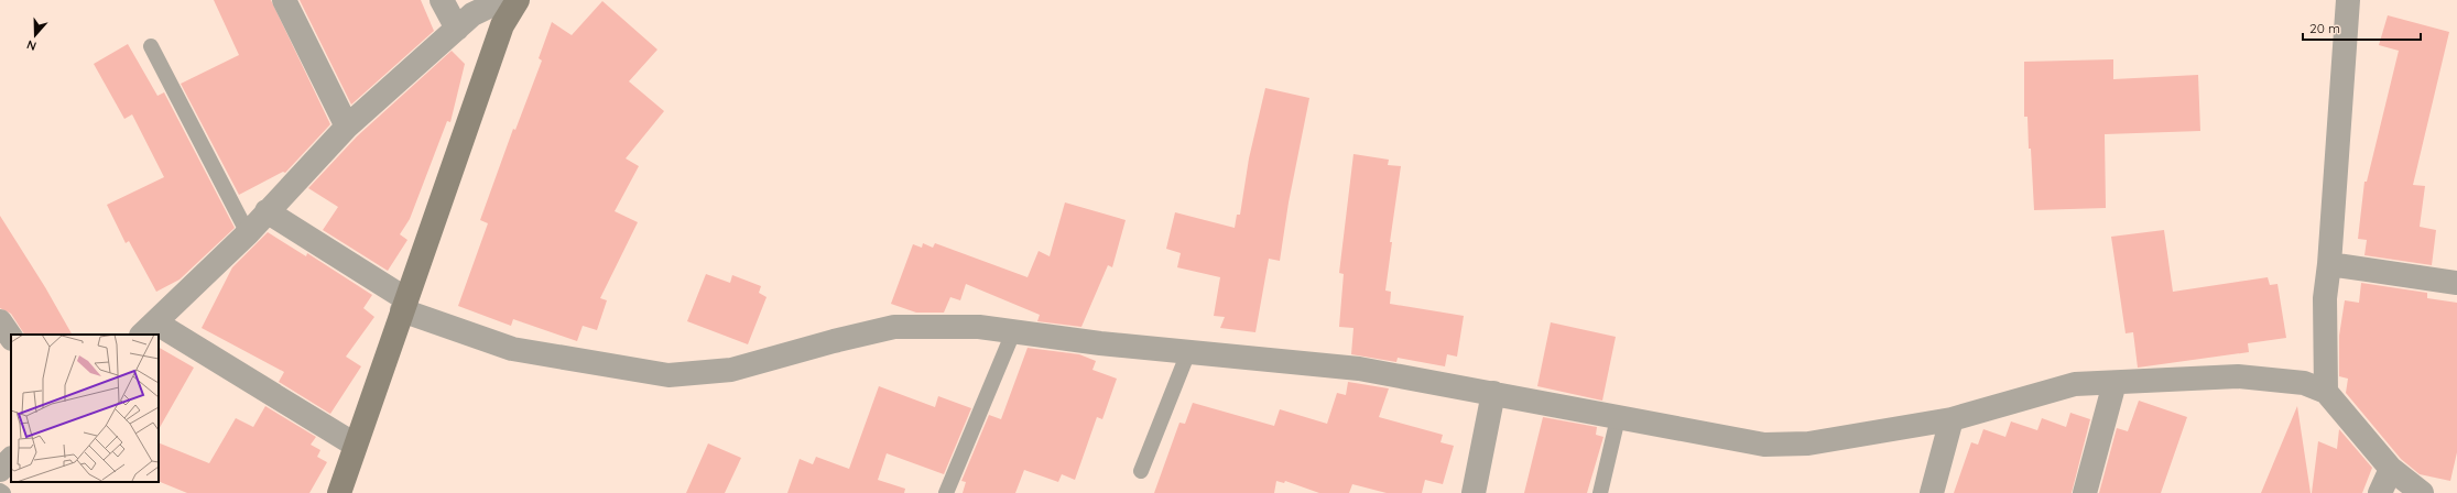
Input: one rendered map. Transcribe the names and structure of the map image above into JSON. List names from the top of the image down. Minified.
{"scale_bar":"20 m","north":"bottom"}
